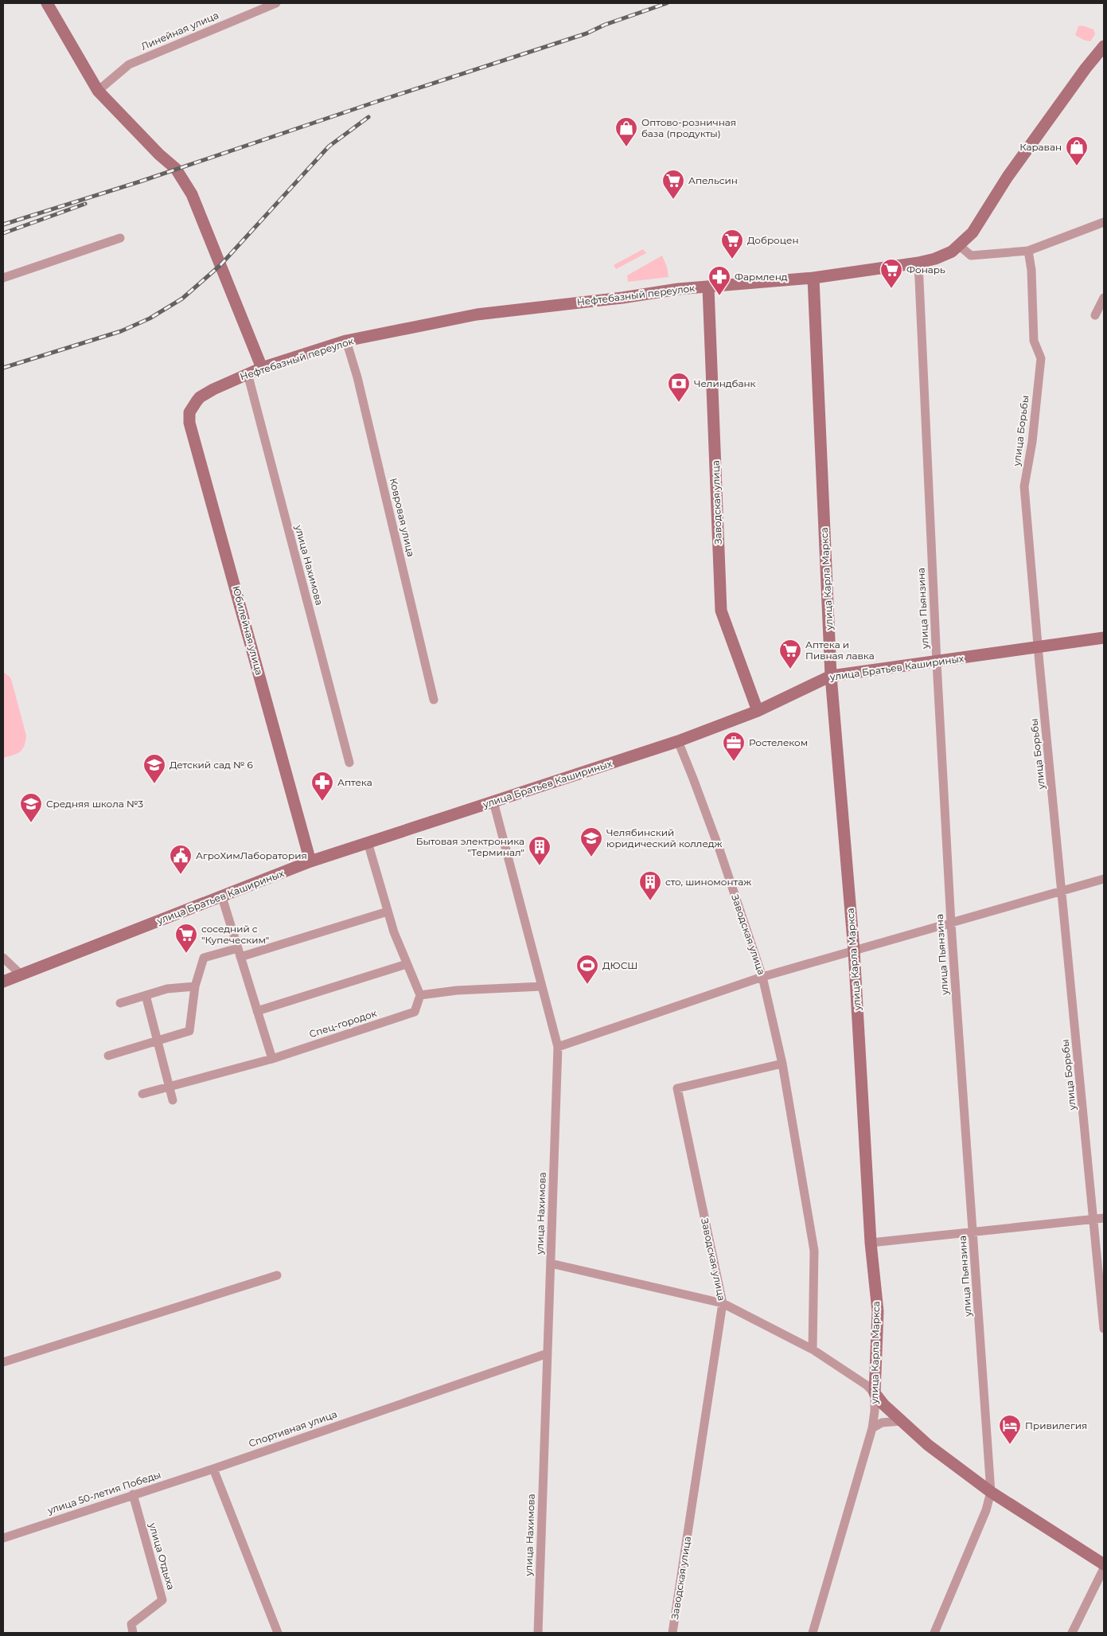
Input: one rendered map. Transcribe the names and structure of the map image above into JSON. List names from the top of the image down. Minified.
{"streets":{"main road":["Нефтебазный переулок","Заводская улица","улица Карла Маркса","Юбилейная улица","улица Братьев Кашириных"],"street":["Линейная улица","улица Борьбы","Ковровая улица","улица Нахимова","улица Пьянзина","Спец-городок","Спортивная улица","улица 50-летия Победы","улица Отдыха"]},"crossings":[["Нефтебазный переулок","Заводская улица"],["Нефтебазный переулок","Ковровая улица"],["Нефтебазный переулок","улица Нахимова"],["Нефтебазный переулок","улица Карла Маркса"],["Нефтебазный переулок","улица Пьянзина"],["Нефтебазный переулок","Юбилейная улица"],["улица Борьбы","улица Братьев Кашириных"],["Заводская улица","улица Братьев Кашириных"],["улица Нахимова","улица Братьев Кашириных"],["улица Нахимова","Спортивная улица"],["улица Карла Маркса","улица Братьев Кашириных"],["улица Пьянзина","улица Братьев Кашириных"],["Юбилейная улица","улица Братьев Кашириных"],["Спортивная улица","улица 50-летия Победы"],["улица 50-летия Победы","улица Отдыха"]],"places":{"shop":["Оптово-розничная база (продукты)","Караван"],"supermarket":["Апельсин","Доброцен","Фонарь","Аптека и Пивная лавка","соседний с \"Купеческим\""],"pharmacy":["Фармленд","Аптека"],"bank":["Челиндбанк"],"office":["Ростелеком"],"school or university":["Детский сад № 6","Средняя школа №3","Челябинский юридический колледж"],"building":["Бытовая электроника \"Терминал\"","сто, шиномонтаж"],"public building":["АгроХимЛаборатория"],"sports":["ДЮСШ"],"hotel":["Привилегия"]}}
